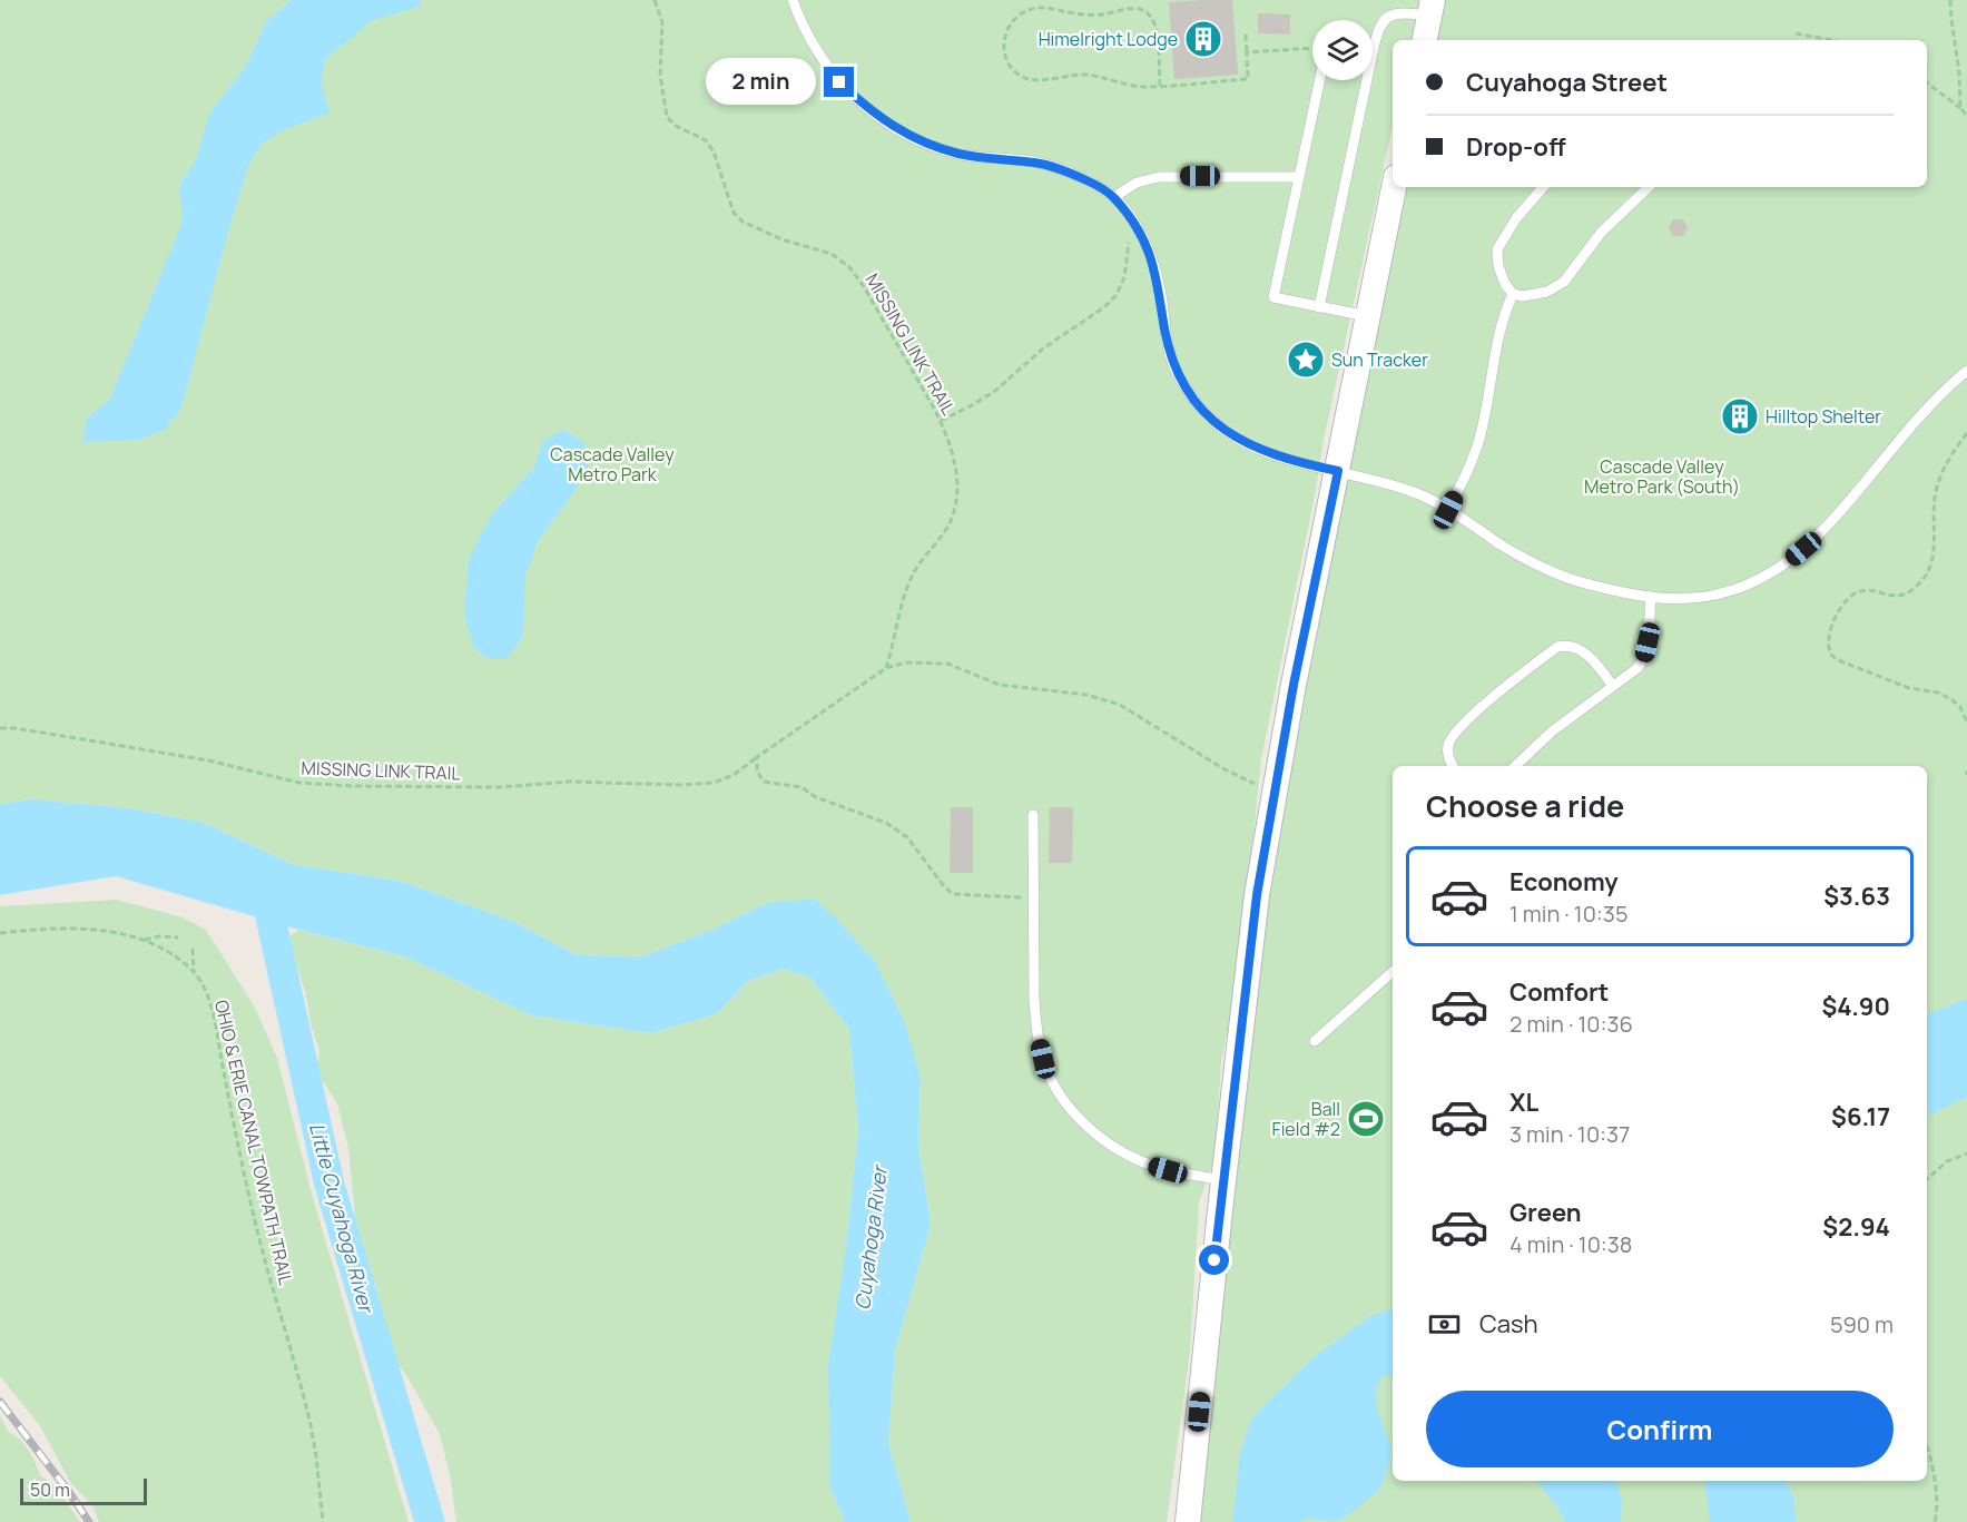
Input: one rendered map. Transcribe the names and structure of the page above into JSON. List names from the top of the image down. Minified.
{"streets":{"path":["MISSING LINK TRAIL","OHIO & ERIE CANAL TOWPATH TRAIL"]},"water":["Little Cuyahoga River","Cuyahoga River"],"parks":["Cascade Valley Metro Park","Cascade Valley Metro Park (South)"],"places":{"building":["Himelright Lodge","Hilltop Shelter"],"place":["Sun Tracker"],"sports":["Ball Field #2"]},"scale_bar":"50 m","page":{"banner":["Cuyahoga Street","Drop-off"],"bubble":"2 min","heading":"Choose a ride","list":[{"name":"Economy","note":"1 min · 10:35","value":"$3.63"},{"name":"Comfort","note":"2 min · 10:36","value":"$4.90"},{"name":"XL","note":"3 min · 10:37","value":"$6.17"},{"name":"Green","note":"4 min · 10:38","value":"$2.94"}],"pay":["Cash","590 m"],"buttons":"Confirm","scale":"50 m"}}
